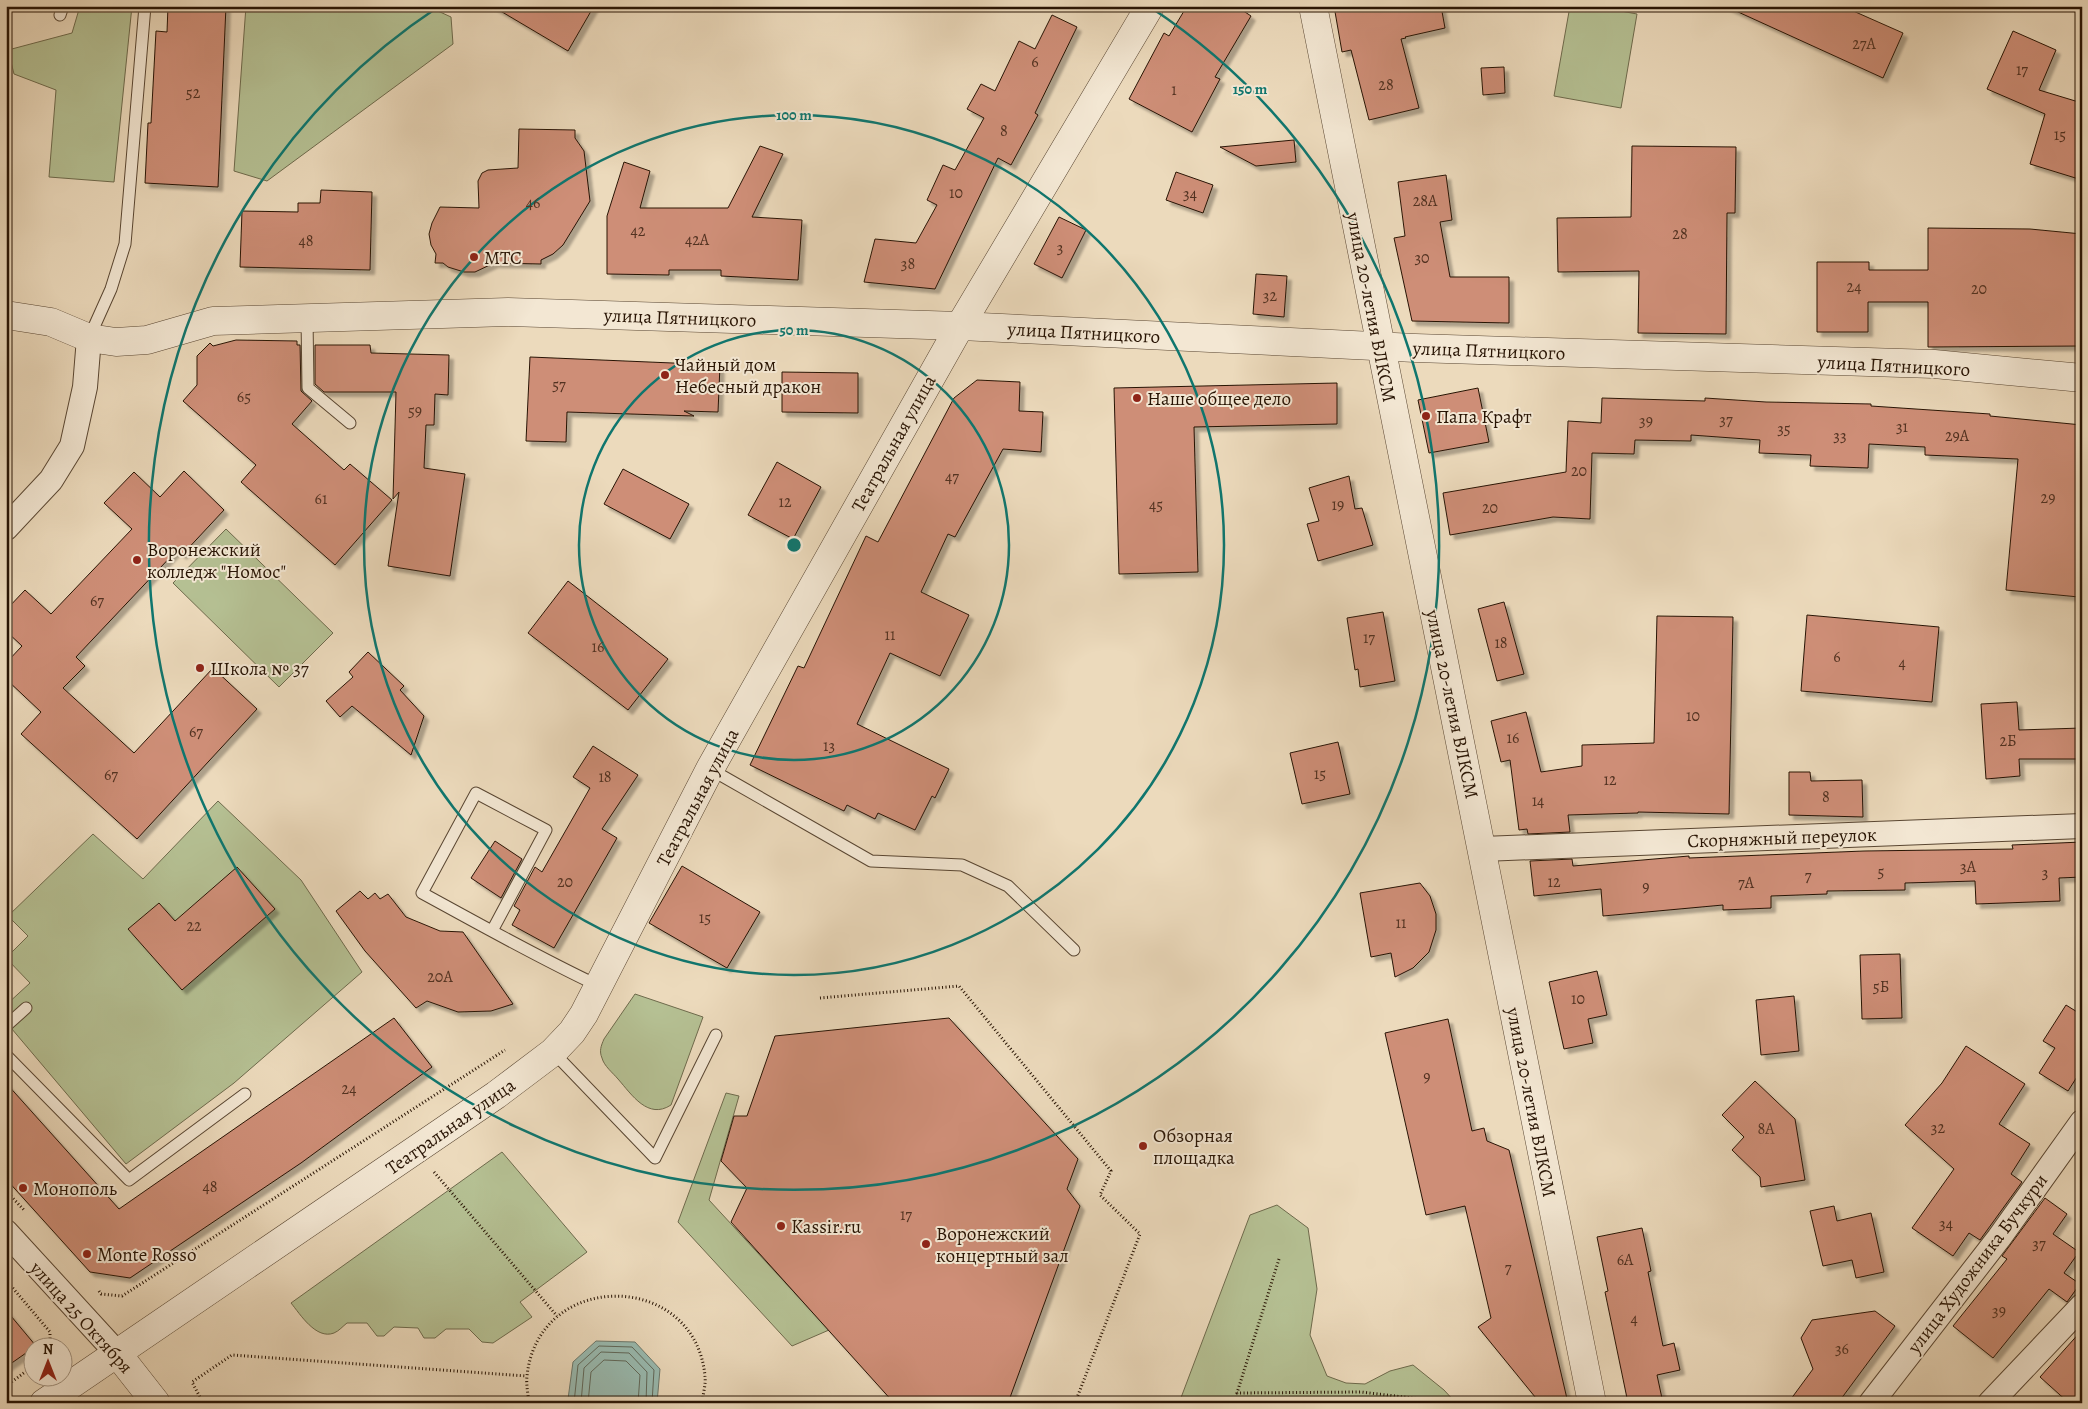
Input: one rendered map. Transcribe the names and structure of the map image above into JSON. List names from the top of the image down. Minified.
{"streets":{"street":["улица 20-летия ВЛКСМ","улица Пятницкого","Театральная улица","Скорняжный переулок","улица Художника Бучкури","улица 25 Октября"]},"crossings":[["улица 20-летия ВЛКСМ","улица Пятницкого"],["улица 20-летия ВЛКСМ","Скорняжный переулок"],["улица Пятницкого","Театральная улица"],["Театральная улица","улица 25 Октября"]],"places":["МТС","Чайный дом Небесный дракон","Наше общее дело","Папа Крафт","Воронежский колледж \"Номос\"","Школа № 37","Обзорная площадка","Монополь","Kassir.ru","Воронежский концертный зал","Monte Rosso"],"house_numbers":["27А","6","17","28","1","52","8","15","10","34","28А","46","42","28","42А","48","3","30","38","24","20","32","57","65","59","37","39","31","35","33","29А","20","47","29","61","12","45","19","20","67","11","17","18","16","6","4","10","67","16","2Б","13","15","67","18","12","8","14","3А","5","3","7","20","12","7А","9","15","11","22","20А","5Б","10","9","24","32","8А","48","17","34","37","6А","7","39","4","36"],"north":"top","rings":["150 m","100 m","50 m"]}
